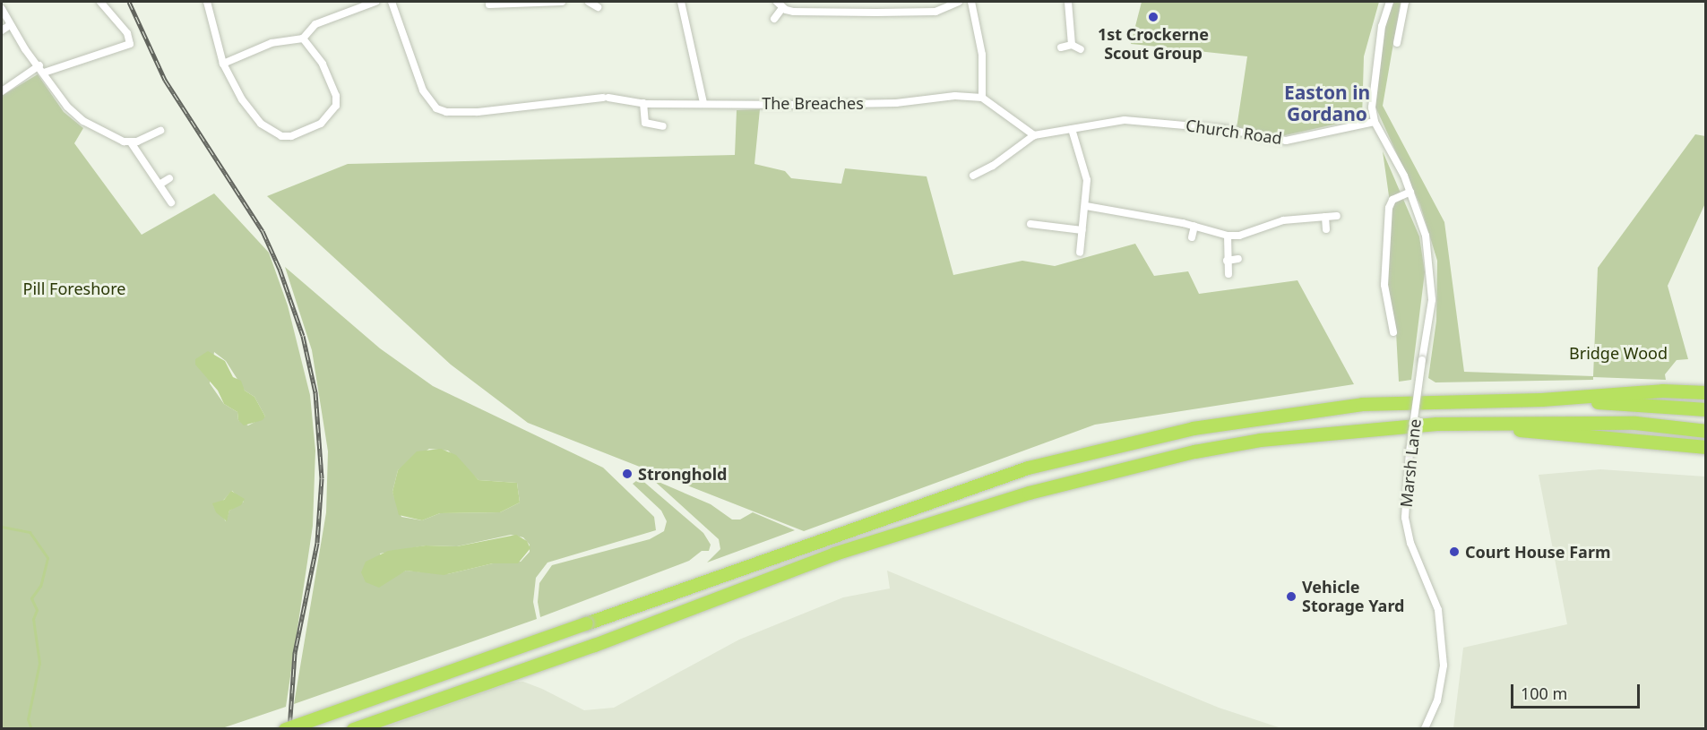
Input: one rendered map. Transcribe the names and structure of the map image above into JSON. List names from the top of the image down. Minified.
{"streets":{"street":["The Breaches","Church Road","Marsh Lane"]},"crossings":[["Church Road","Marsh Lane"]],"districts":["Easton in Gordano"],"parks":["Pill Foreshore","Bridge Wood"],"places":["1st Crockerne Scout Group","Stronghold","Court House Farm","Vehicle Storage Yard"],"scale_bar":"100 m"}
